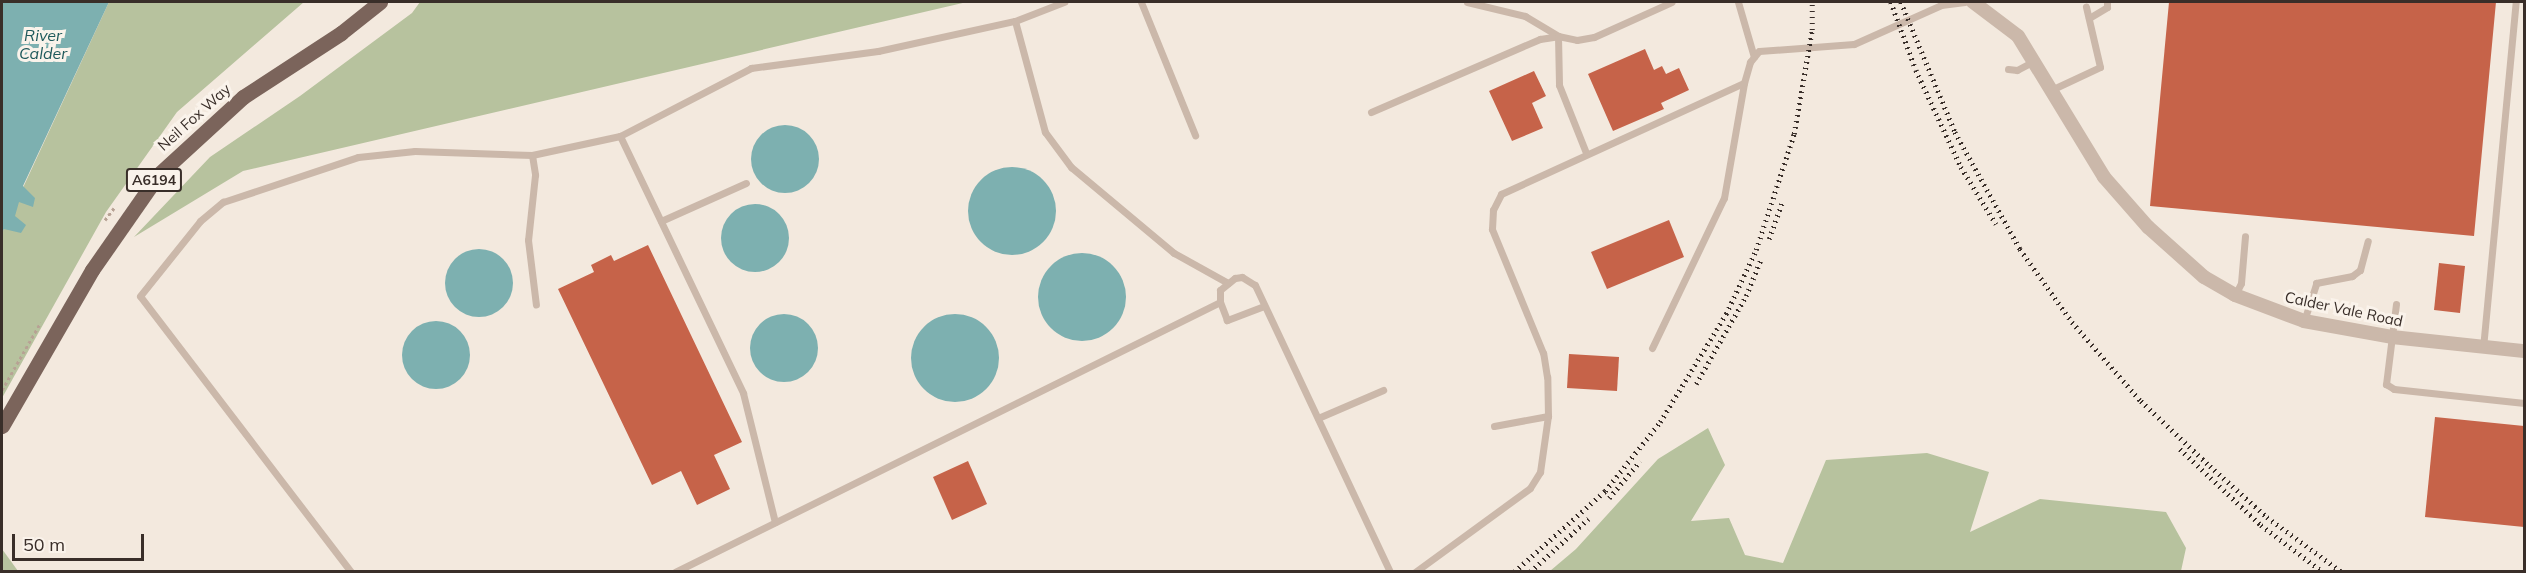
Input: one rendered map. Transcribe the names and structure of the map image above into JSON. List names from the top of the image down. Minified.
{"streets":{"main road":["Neil Fox Way","A6194"],"street":["Calder Vale Road"]},"water":["River Calder"],"scale_bar":"50 m"}
